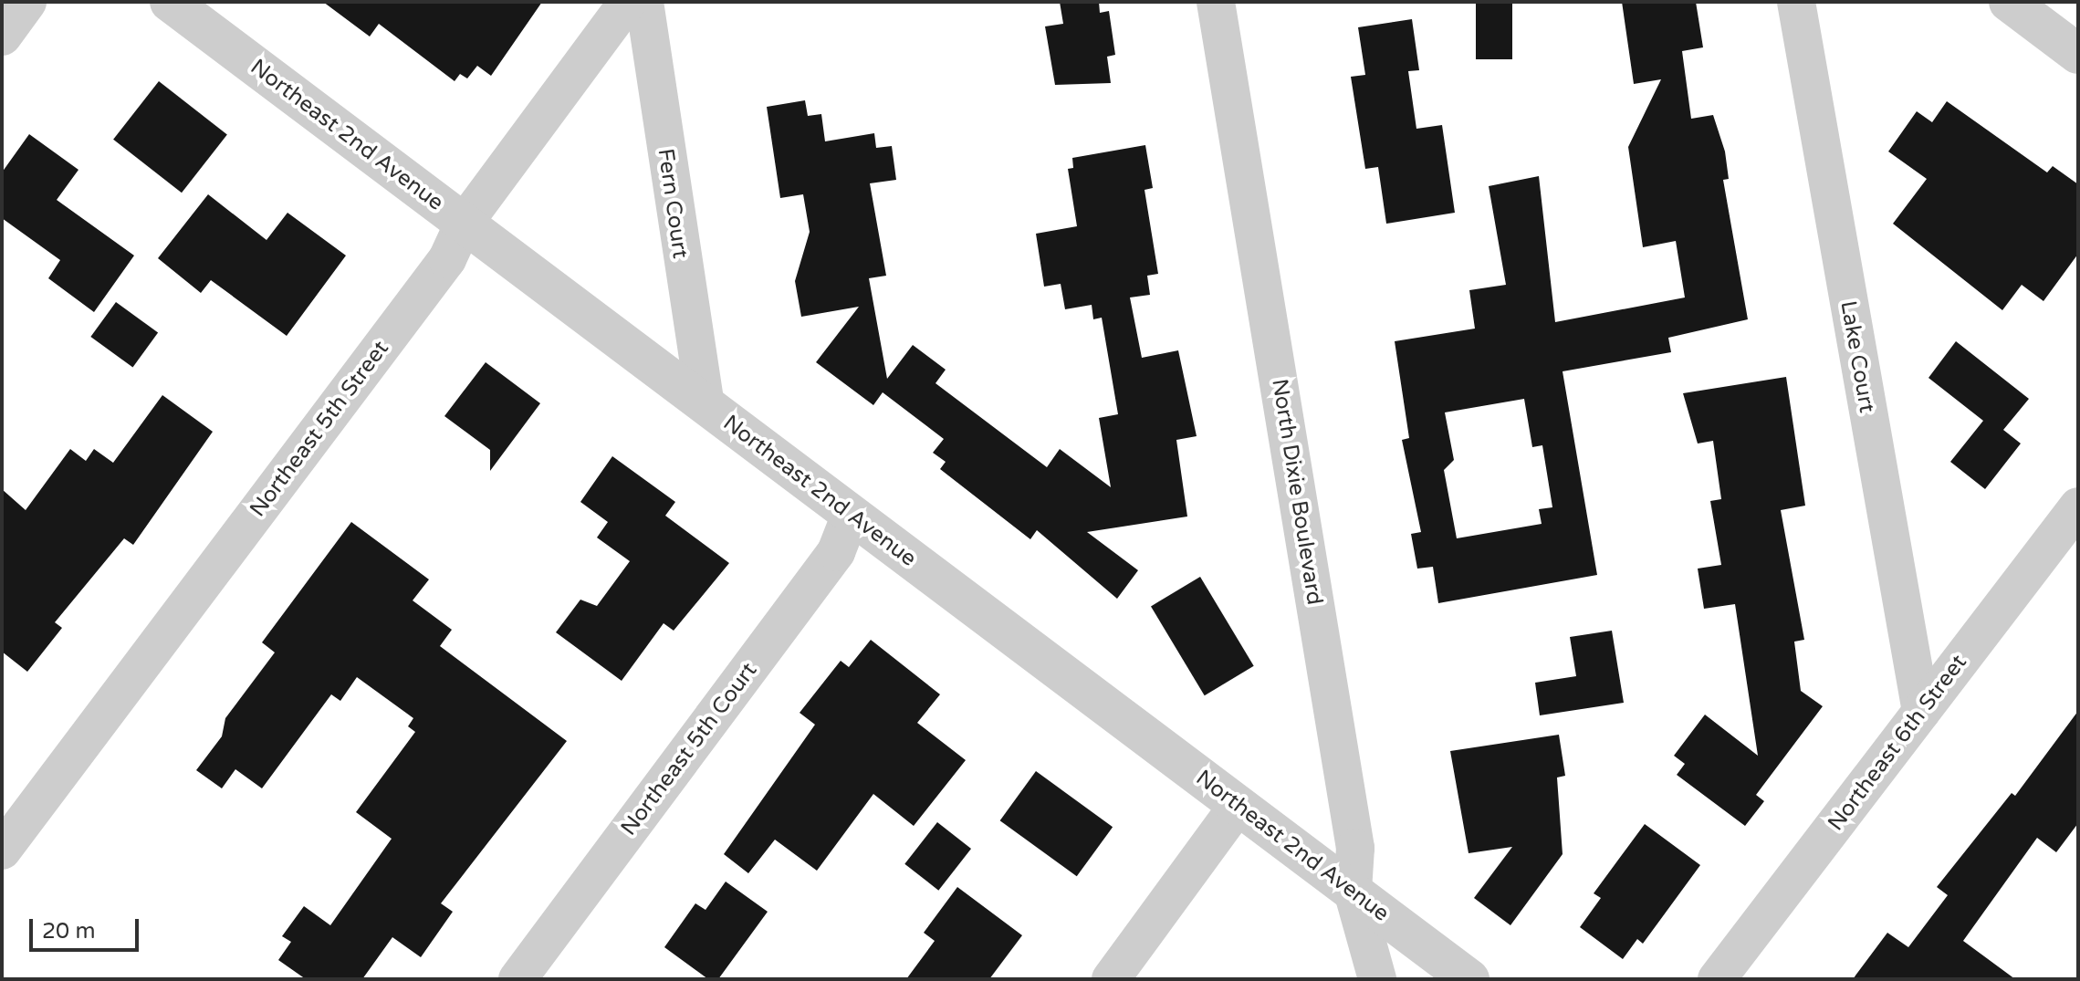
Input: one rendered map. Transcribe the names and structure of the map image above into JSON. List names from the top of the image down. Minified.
{"streets":{"street":["Northeast 2nd Avenue","Fern Court","Lake Court","Northeast 5th Street","North Dixie Boulevard","Northeast 6th Street","Northeast 5th Court"]},"crossings":[["Northeast 2nd Avenue","Fern Court"],["Northeast 2nd Avenue","Northeast 5th Street"],["Northeast 2nd Avenue","North Dixie Boulevard"],["Northeast 2nd Avenue","Northeast 5th Court"],["Lake Court","Northeast 6th Street"]],"scale_bar":"20 m"}
